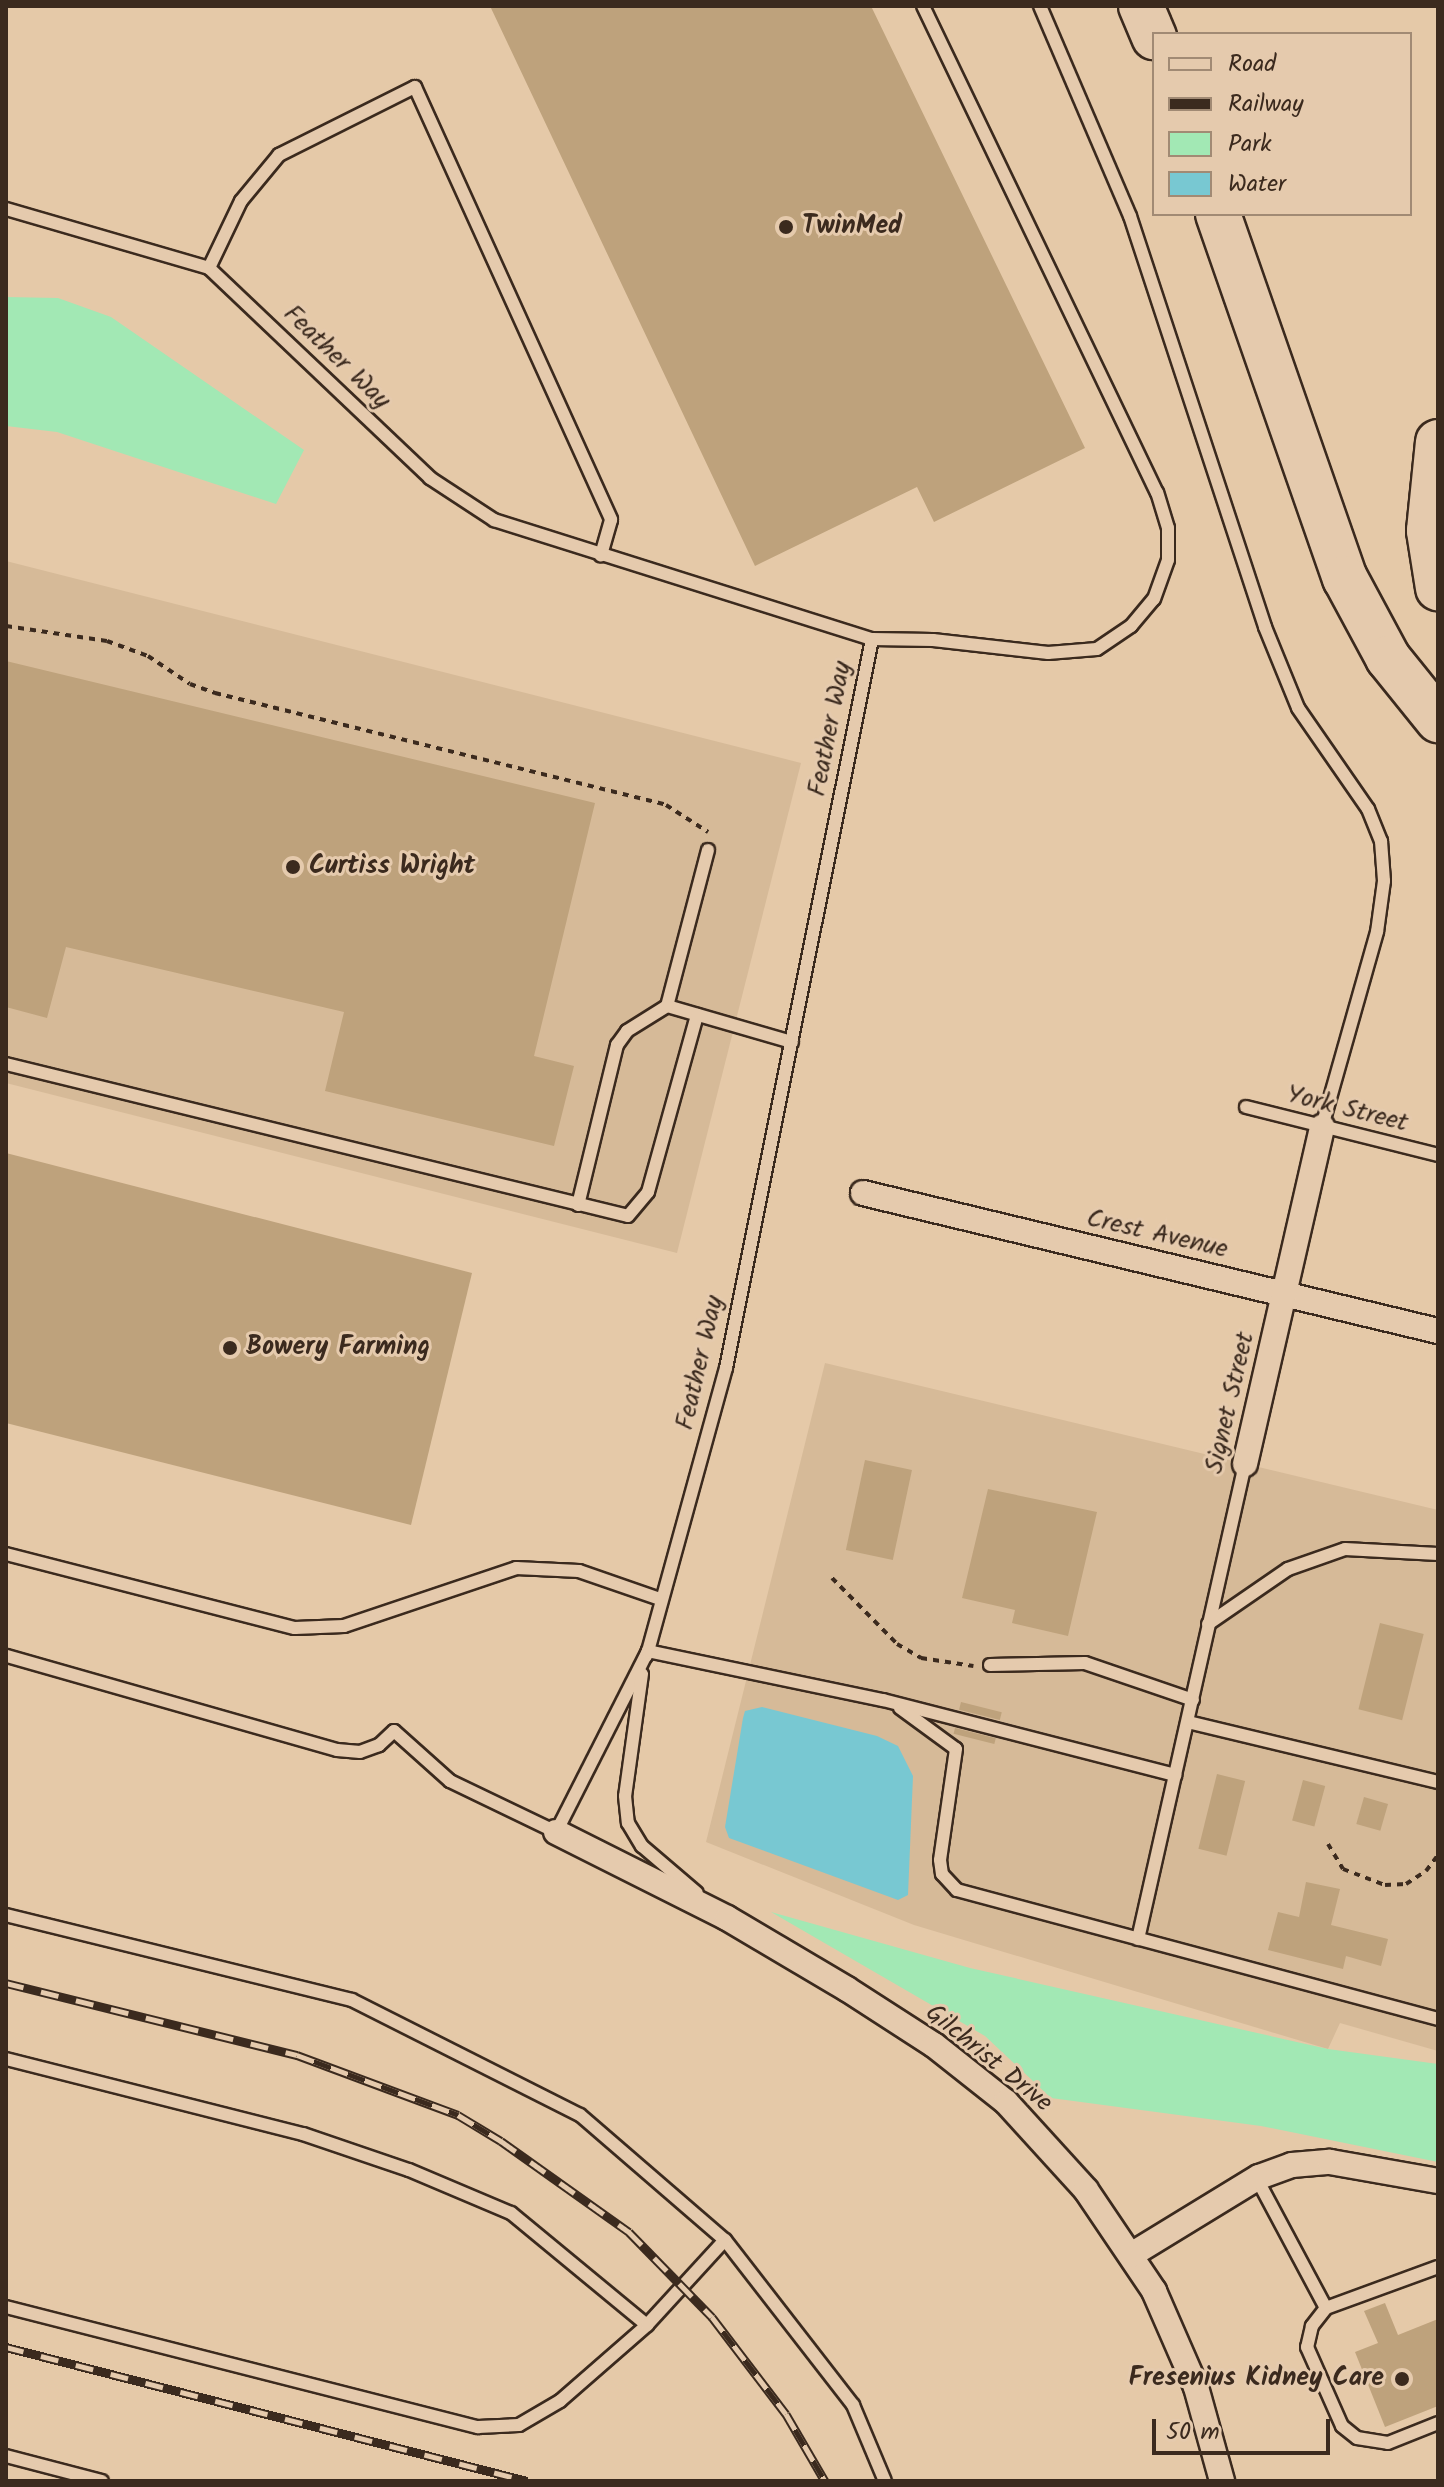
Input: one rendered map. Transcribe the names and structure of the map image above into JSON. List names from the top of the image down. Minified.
{"streets":{"street":["Crest Avenue","Signet Street","Gilchrist Drive"],"lane":["Feather Way","York Street"]},"crossings":[["Feather Way","Gilchrist Drive"],["York Street","Signet Street"],["Crest Avenue","Signet Street"]],"places":["TwinMed","Curtiss Wright","Bowery Farming","Fresenius Kidney Care"],"legend":["Road","Railway","Park","Water"],"scale_bar":"50 m"}
